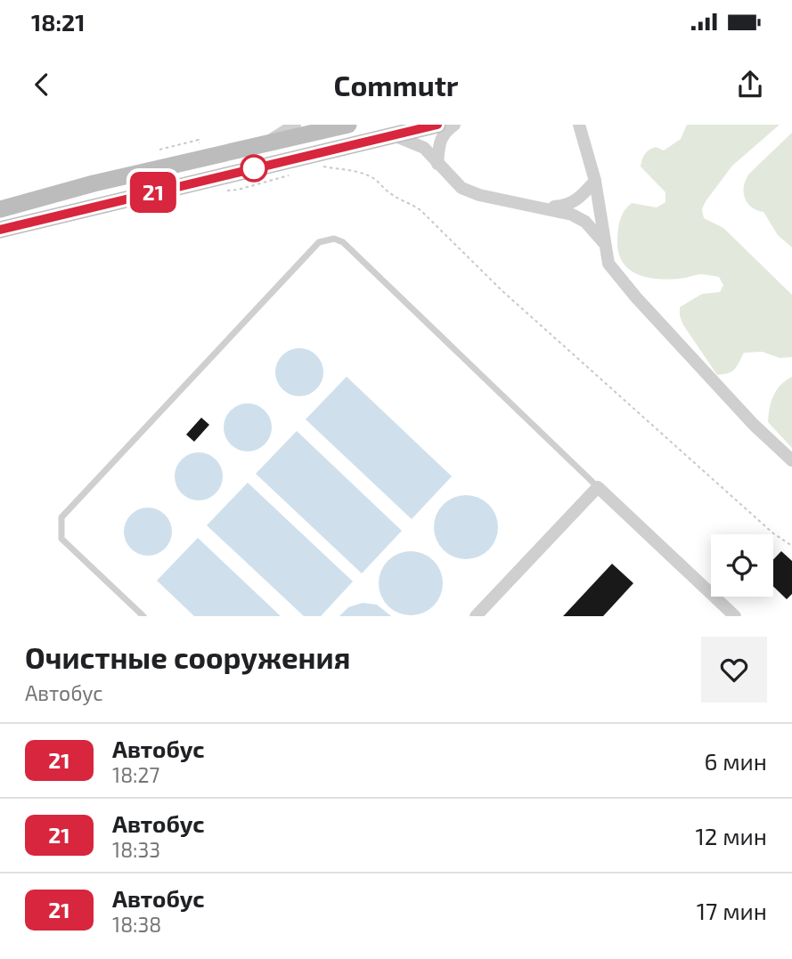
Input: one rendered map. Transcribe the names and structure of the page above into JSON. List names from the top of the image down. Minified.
{"lines":["bus line 21"],"page":{"status":"18:21","header":"Commutr","on_map":"21","heading":["Очистные сооружения","Автобус"],"list":[{"mark":"21","name":"Автобус","note":"18:27","value":"6 мин"},{"mark":"21","name":"Автобус","note":"18:33","value":"12 мин"},{"mark":"21","name":"Автобус","note":"18:38","value":"17 мин"}]}}
